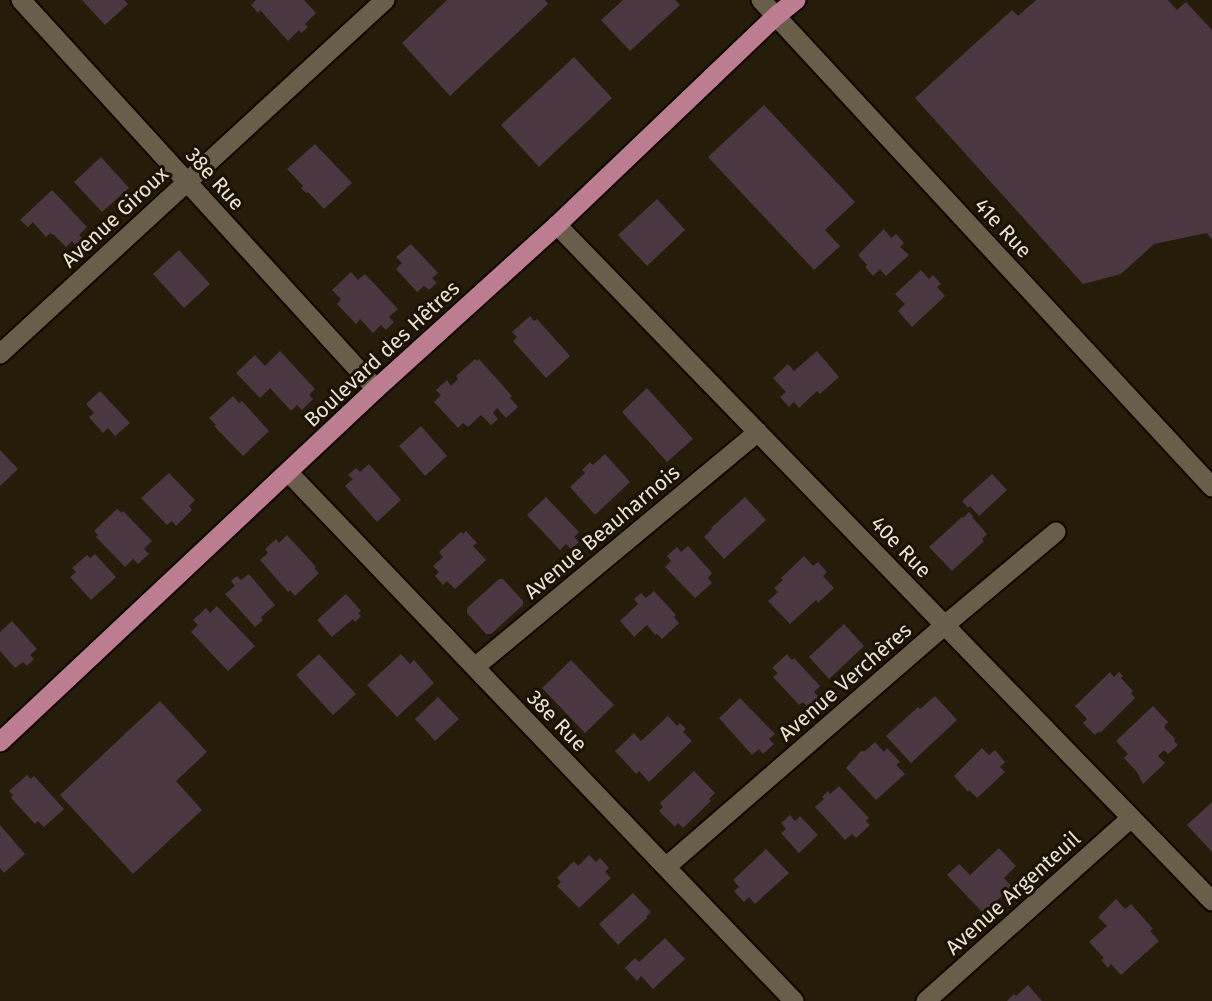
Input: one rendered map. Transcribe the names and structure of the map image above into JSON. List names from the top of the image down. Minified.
{"streets":{"main road":["Boulevard des Hêtres"],"street":["38e Rue","Avenue Giroux","41e Rue","Avenue Beauharnois","40e Rue","Avenue Verchères","Avenue Argenteuil"]},"crossings":[["38e Rue","Avenue Giroux"],["38e Rue","Boulevard des Hêtres"],["38e Rue","Avenue Beauharnois"],["38e Rue","Avenue Verchères"],["41e Rue","Boulevard des Hêtres"],["Boulevard des Hêtres","40e Rue"],["Avenue Beauharnois","40e Rue"],["40e Rue","Avenue Verchères"],["40e Rue","Avenue Argenteuil"]]}
